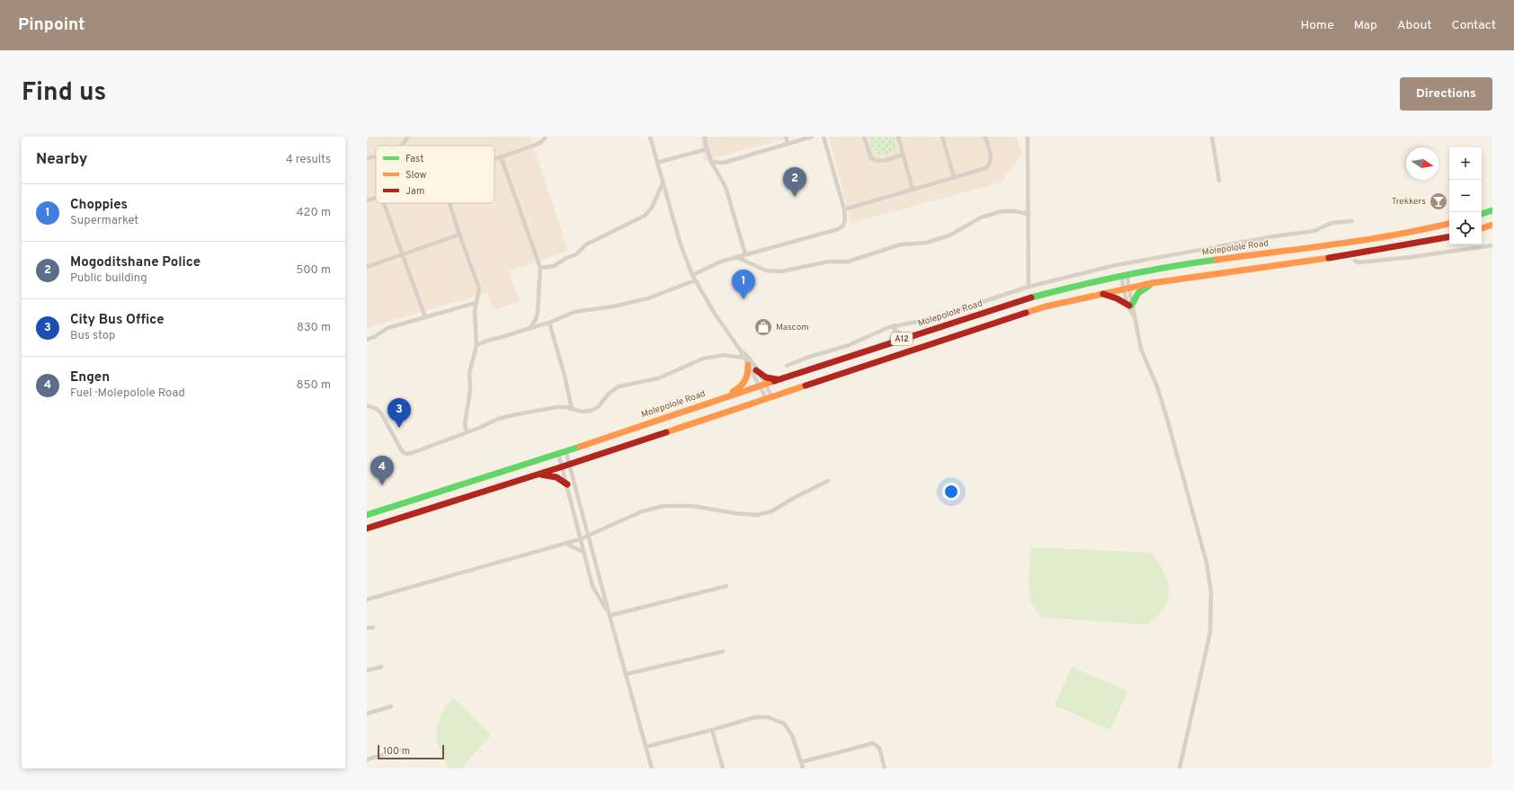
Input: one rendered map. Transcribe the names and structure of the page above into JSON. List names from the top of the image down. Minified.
{"streets":{"main road":["Molepolole Road","A12"]},"places":{"bar":["Trekkers"],"shop":["Mascom"]},"legend":["Fast","Slow","Jam"],"scale_bar":"100 m","north":"right","page":{"header":"Pinpoint","nav":["Home","Map","About","Contact"],"title":"Find us","buttons":"Directions","heading":["Nearby","4 results"],"map_buttons":["+","−"],"pins":["2","1","3","4"],"list":[{"mark":"1","name":"Choppies","note":"Supermarket","value":"420 m"},{"mark":"2","name":"Mogoditshane Police","note":"Public building","value":"500 m"},{"mark":"3","name":"City Bus Office","note":"Bus stop","value":"830 m"},{"mark":"4","name":"Engen","note":"Fuel · Molepolole Road","value":"850 m"}],"scale":"100 m"}}
